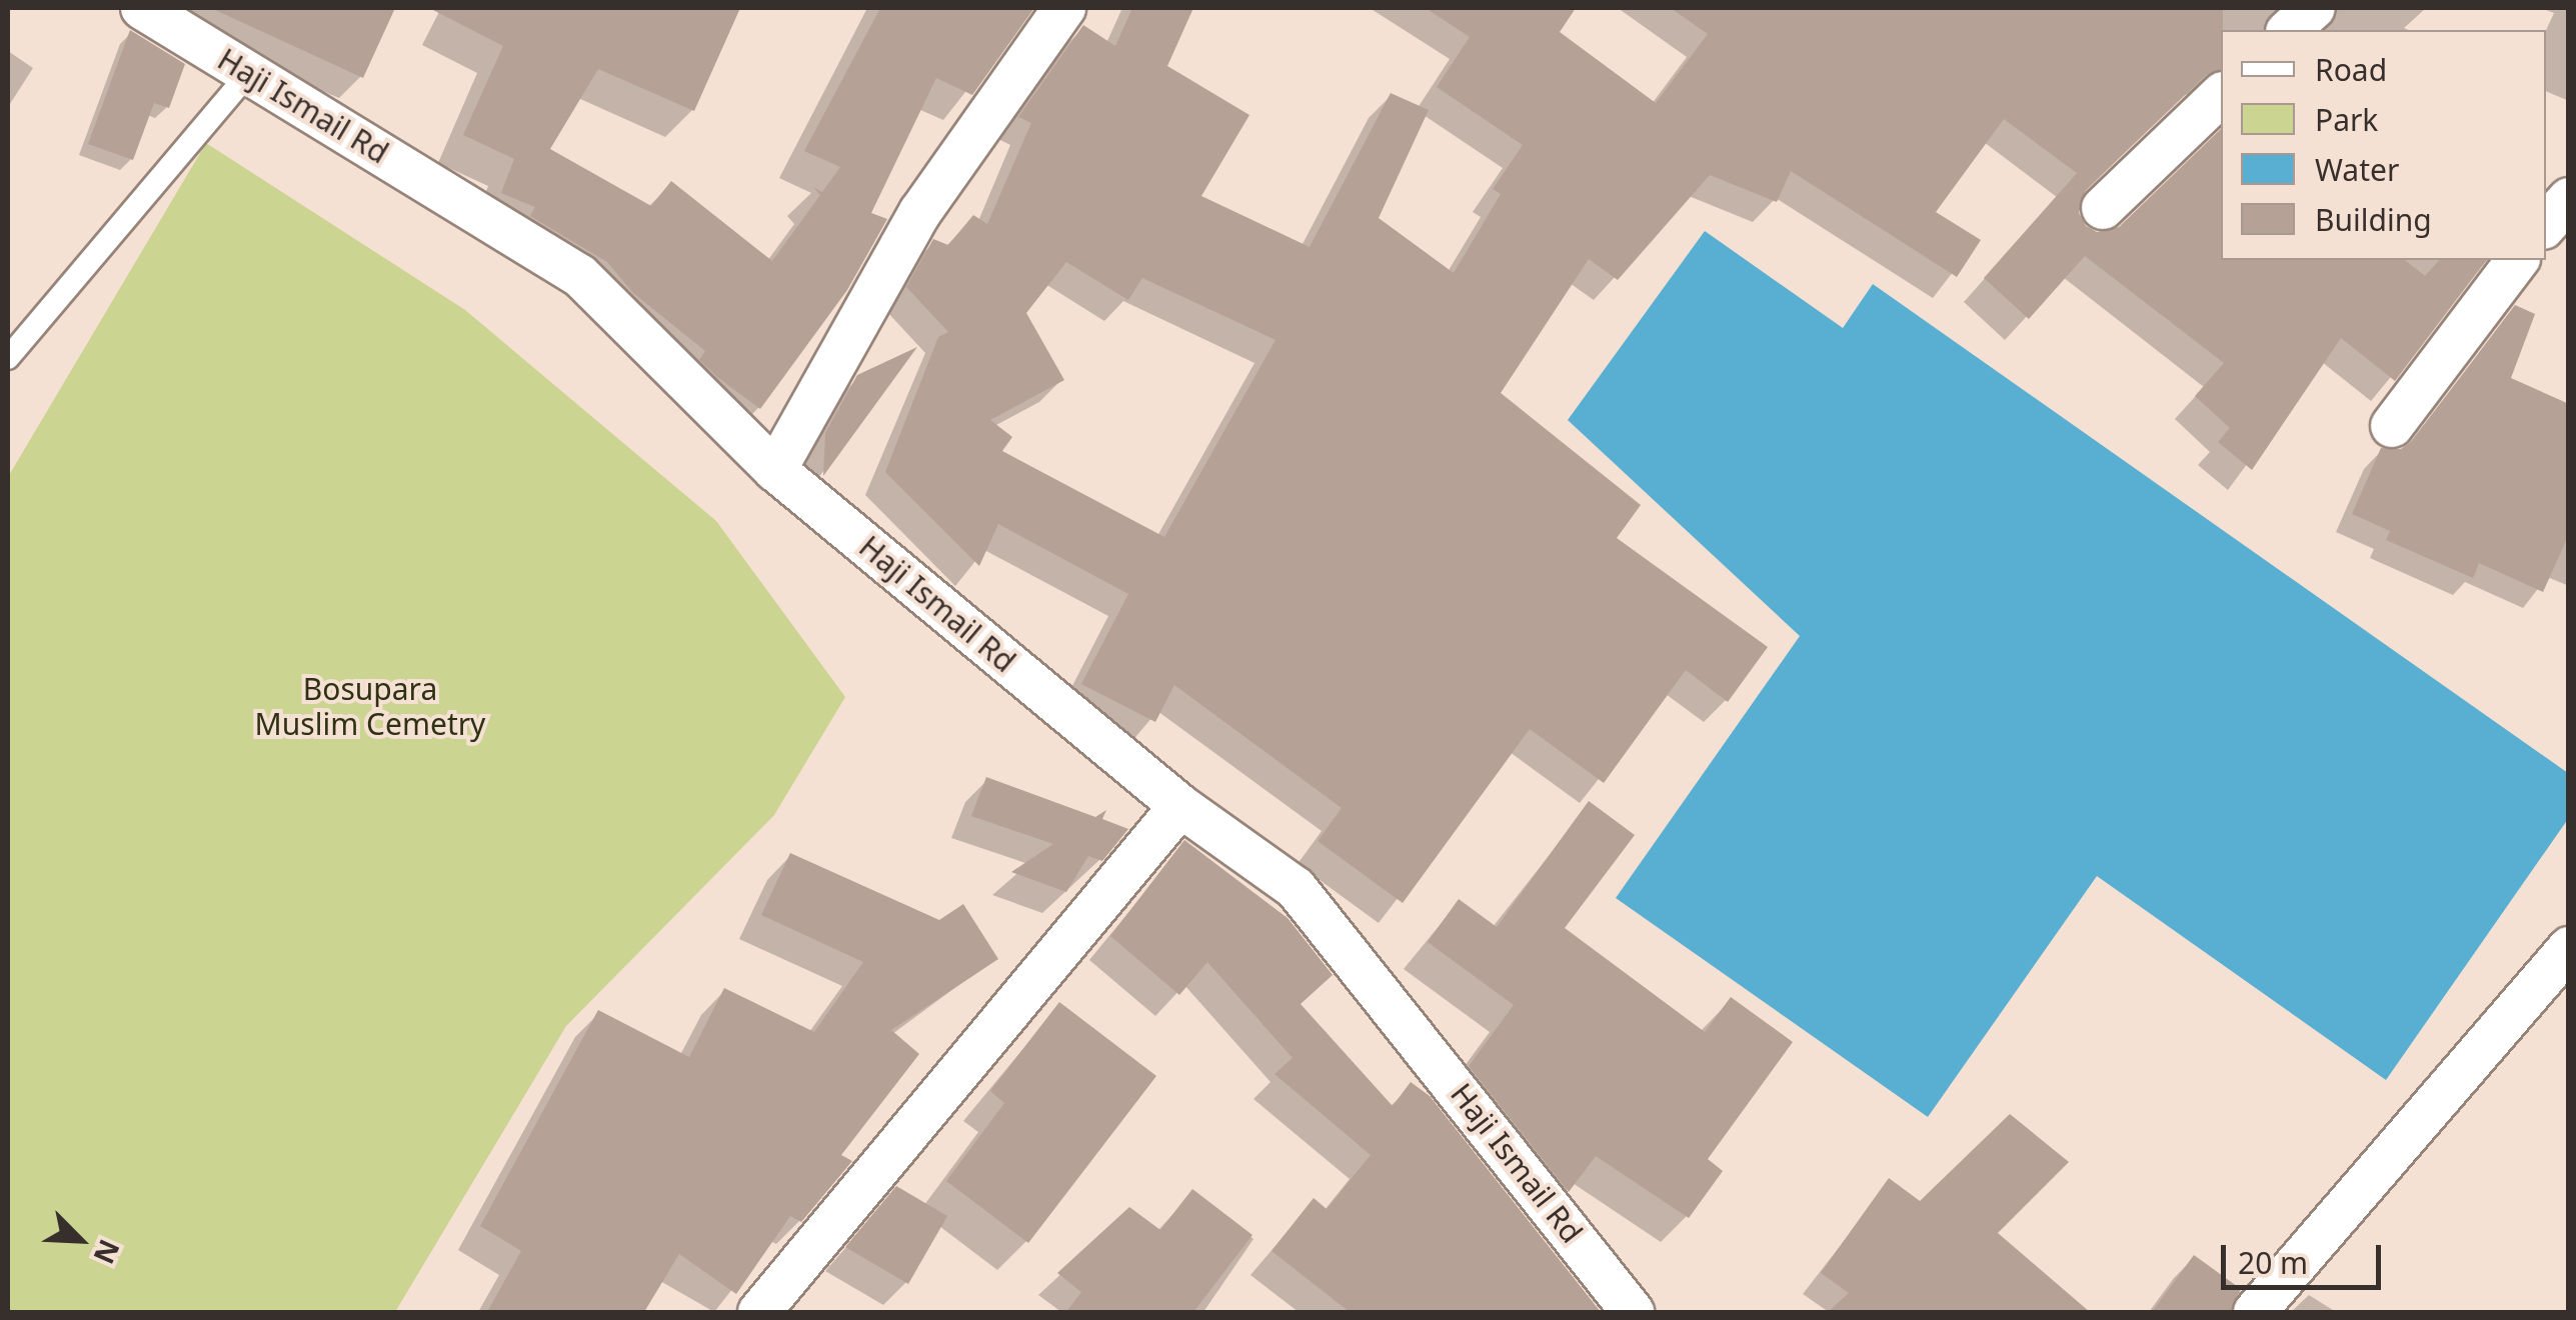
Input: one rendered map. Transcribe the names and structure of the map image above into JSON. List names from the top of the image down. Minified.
{"streets":{"street":["Haji Ismail Rd"]},"parks":["Bosupara Muslim Cemetry"],"legend":["Road","Park","Water","Building"],"scale_bar":"20 m","north":"bottom right"}
